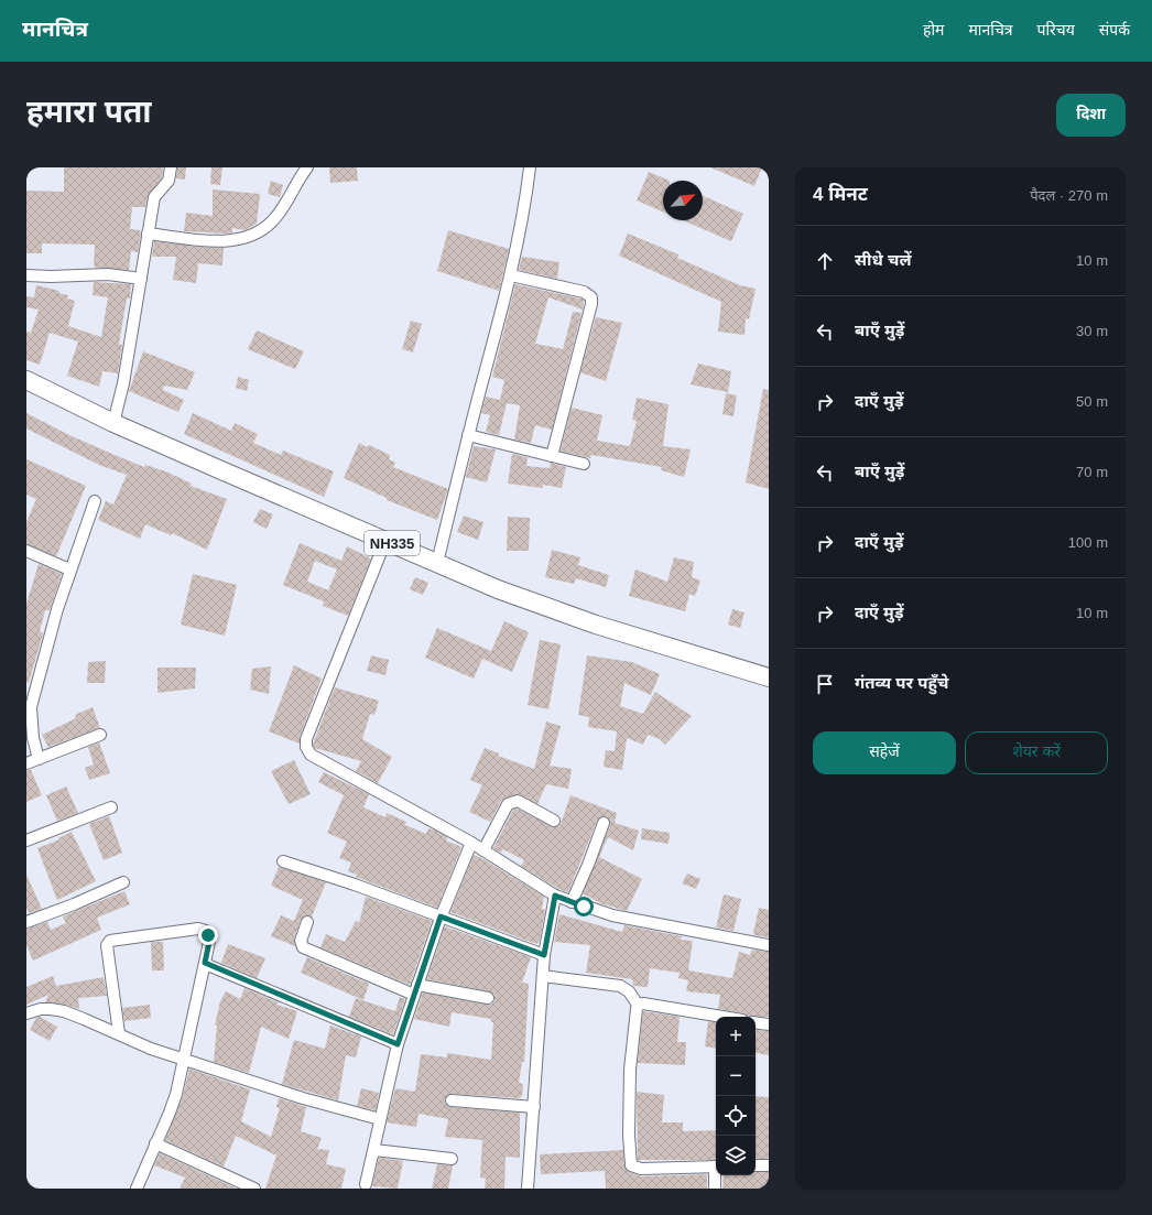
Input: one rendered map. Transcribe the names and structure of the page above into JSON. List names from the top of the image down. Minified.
{"streets":{"highway":["NH335"]},"north":"top right","page":{"header":"मानचित्र","nav":["होम","मानचित्र","परिचय","संपर्क"],"buttons":["दिशा",["सहेजें","शेयर करें"]],"title":"हमारा पता","heading":["4 मिनट","पैदल · 270 m"],"list":[["सीधे चलें","10 m"],["बाएँ मुड़ें","30 m"],["दाएँ मुड़ें","50 m"],["बाएँ मुड़ें","70 m"],["दाएँ मुड़ें","100 m"],["दाएँ मुड़ें","10 m"],"गंतव्य पर पहुँचे"],"map_buttons":["+","−"]}}
